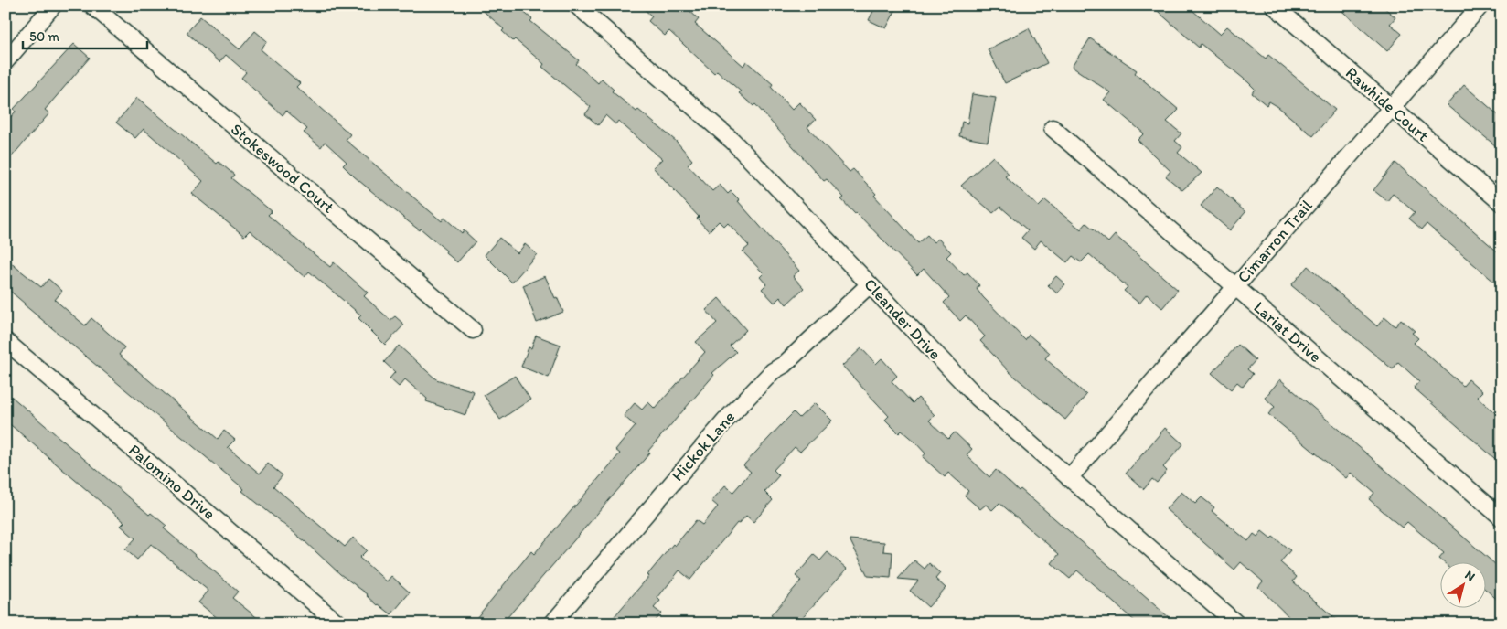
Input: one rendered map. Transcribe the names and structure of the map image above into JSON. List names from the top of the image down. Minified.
{"streets":{"street":["Rawhide Court","Stokeswood Court","Cimarron Trail","Cleander Drive","Lariat Drive","Hickok Lane","Palomino Drive"]},"crossings":[["Rawhide Court","Cimarron Trail"],["Cimarron Trail","Cleander Drive"],["Cimarron Trail","Lariat Drive"],["Cleander Drive","Hickok Lane"]],"scale_bar":"50 m","north":"top right"}
